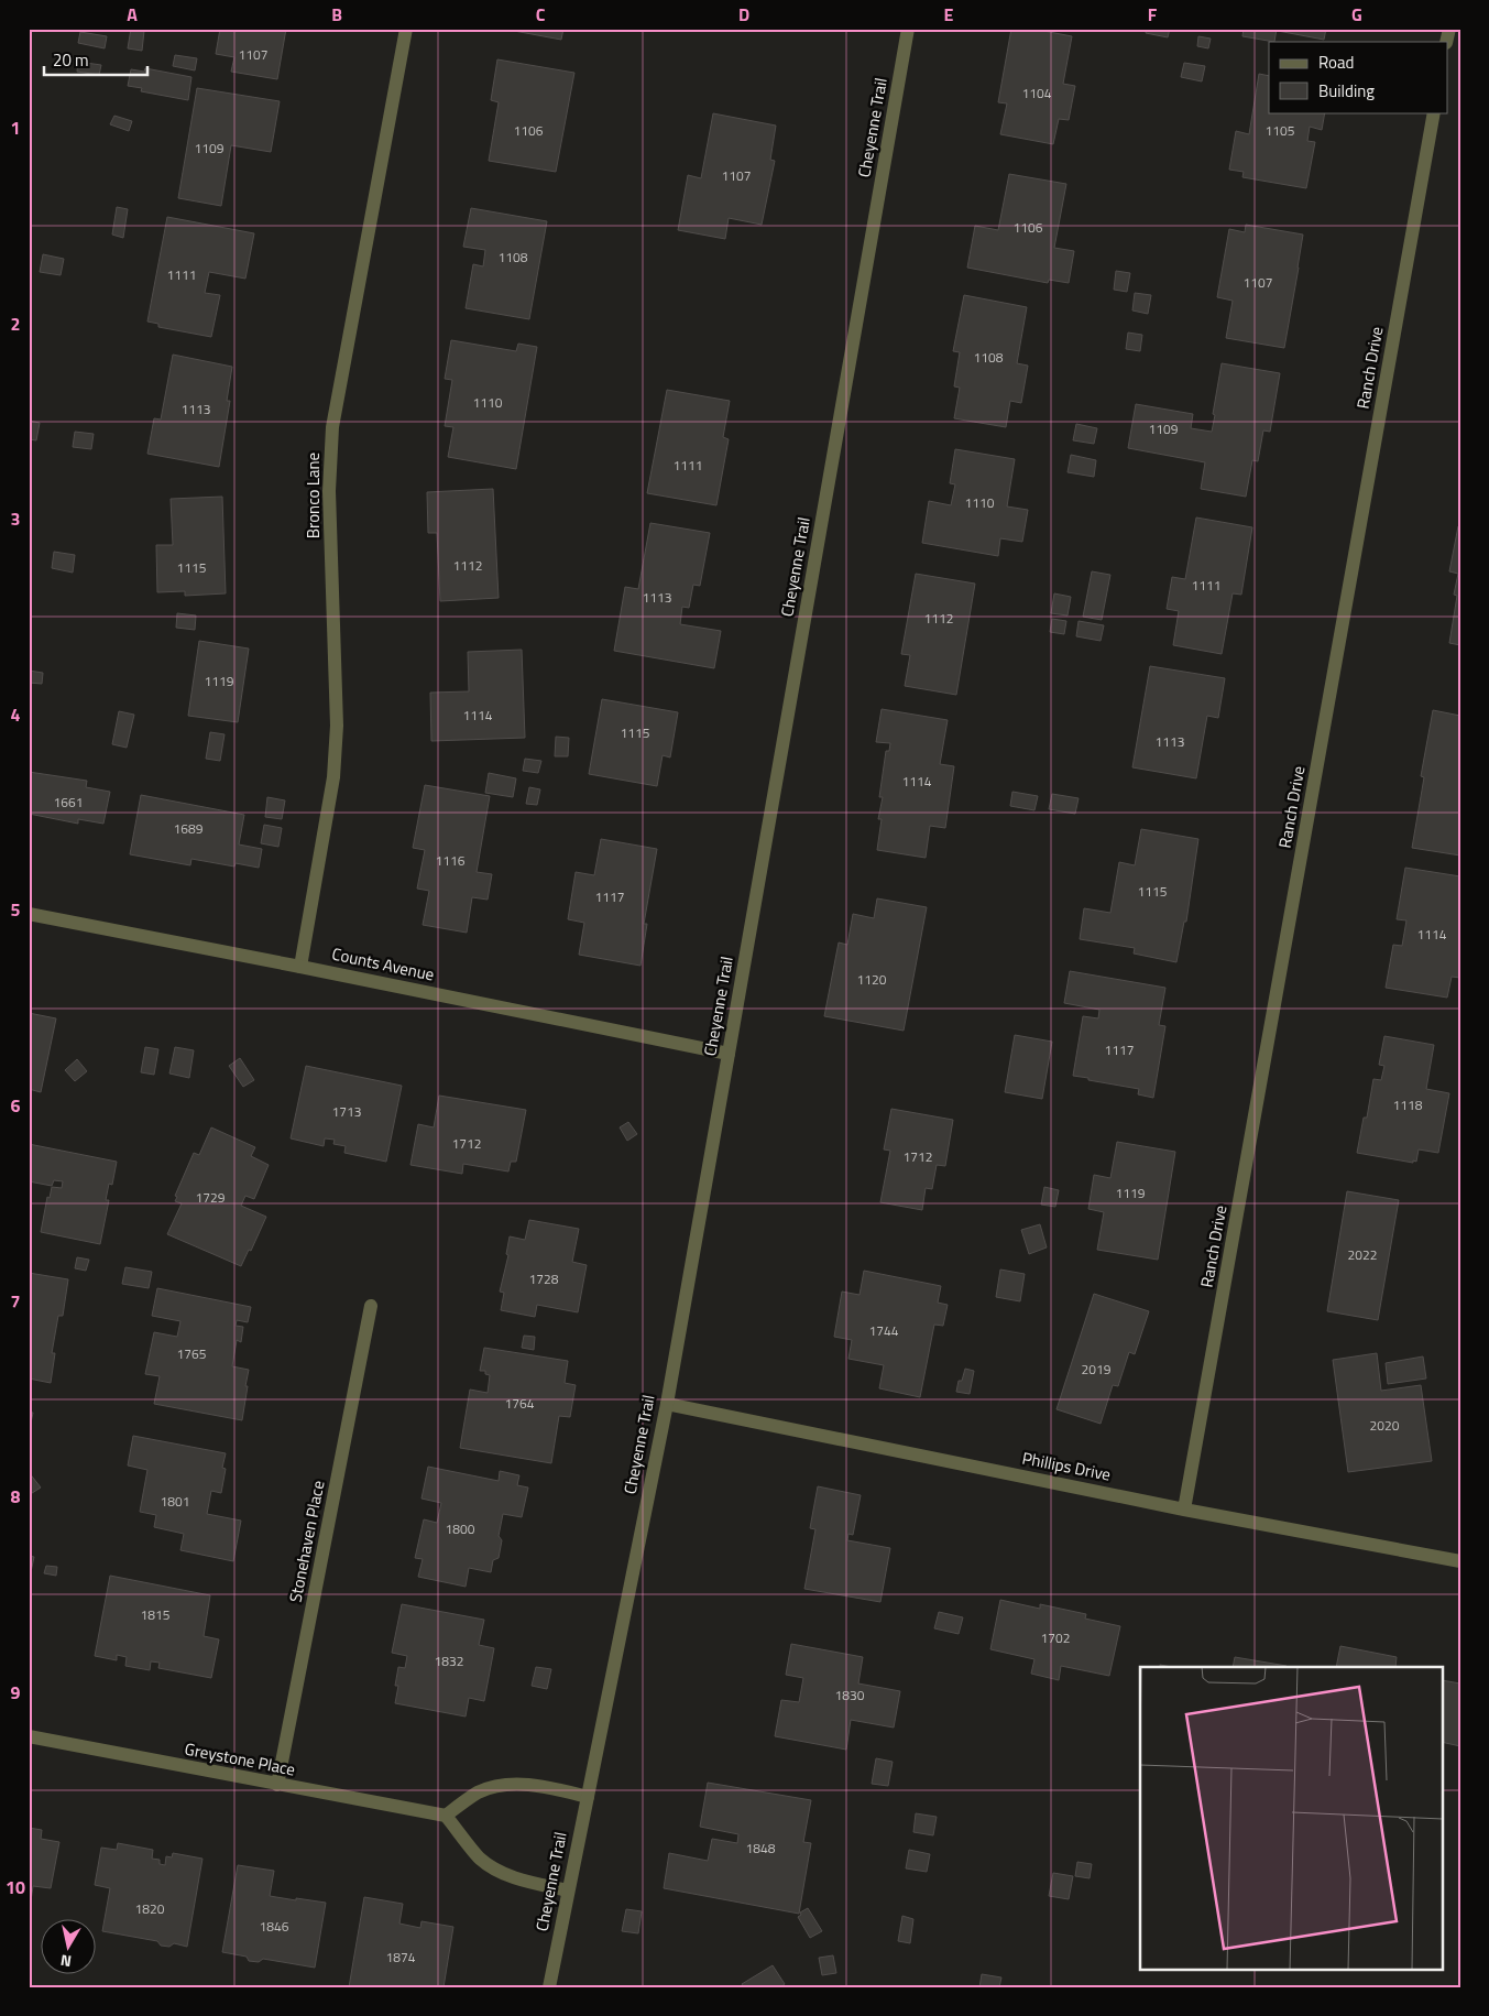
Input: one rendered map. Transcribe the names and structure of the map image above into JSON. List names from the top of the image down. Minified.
{"streets":{"street":["Cheyenne Trail","Ranch Drive","Bronco Lane","Counts Avenue","Phillips Drive","Stonehaven Place","Greystone Place"]},"crossings":[["Cheyenne Trail","Counts Avenue"],["Cheyenne Trail","Phillips Drive"],["Ranch Drive","Phillips Drive"],["Bronco Lane","Counts Avenue"],["Stonehaven Place","Greystone Place"]],"house_numbers":["1107","1104","1106","1105","1109","1107","1106","1108","1111","1107","1108","1110","1113","1109","1111","1110","1112","1115","1111","1113","1112","1119","1114","1115","1113","1114","1661","1689","1116","1115","1117","1114","1120","1117","1118","1713","1712","1712","1119","1729","2022","1728","1744","1765","2019","1764","2020","1801","1800","1815","1702","1832","1830","1848","1820","1846","1874"],"legend":["Road","Building"],"scale_bar":"20 m","north":"bottom","grid":{"columns":["A","B","C","D","E","F","G"],"rows":["1","2","3","4","5","6","7","8","9","10"]}}
